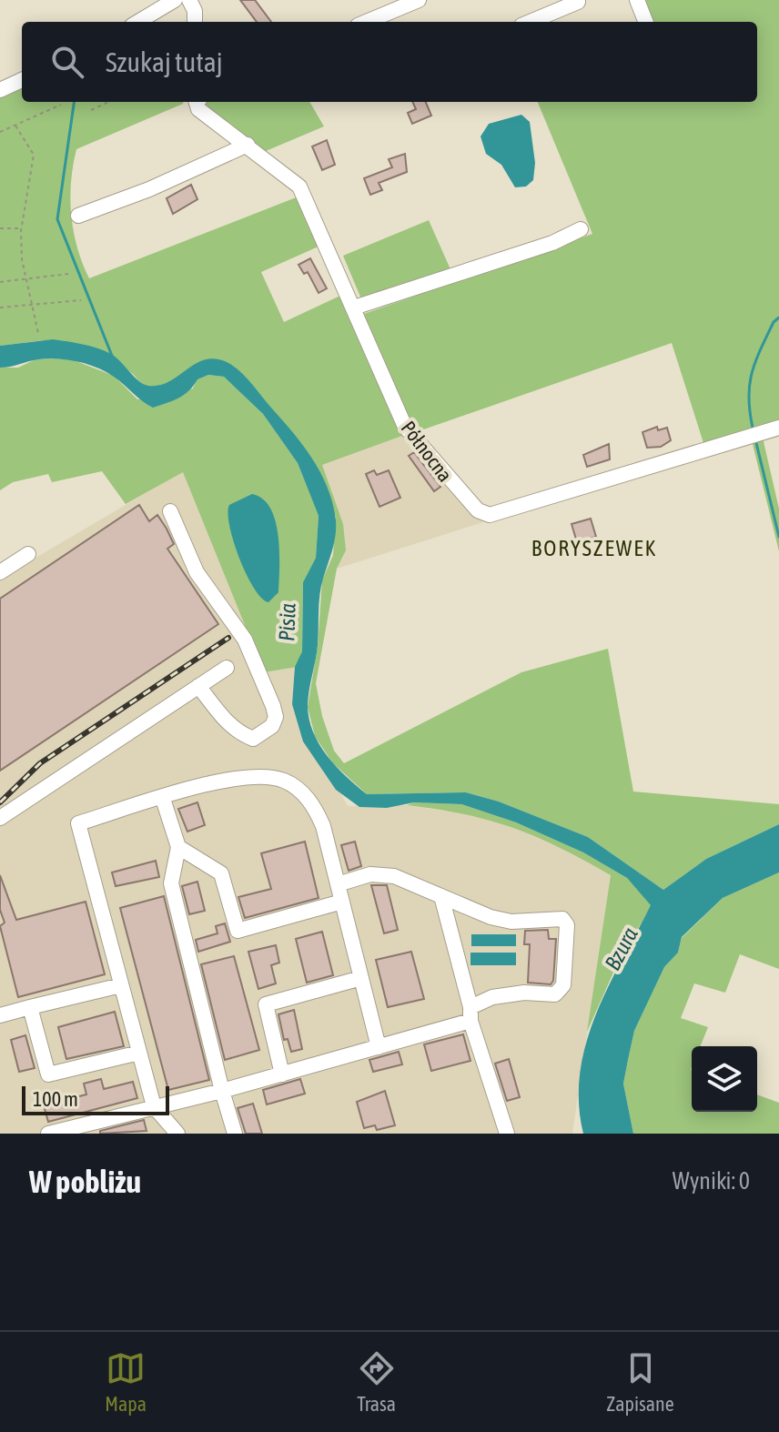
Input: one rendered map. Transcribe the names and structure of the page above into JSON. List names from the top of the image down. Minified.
{"streets":{"street":["Północna"]},"districts":["BORYSZEWEK"],"water":["Pisia","Bzura"],"scale_bar":"100 m","page":{"search":"Szukaj tutaj","scale":"100 m","heading":["W pobliżu","Wyniki: 0"],"nav":["Mapa","Trasa","Zapisane"]}}
